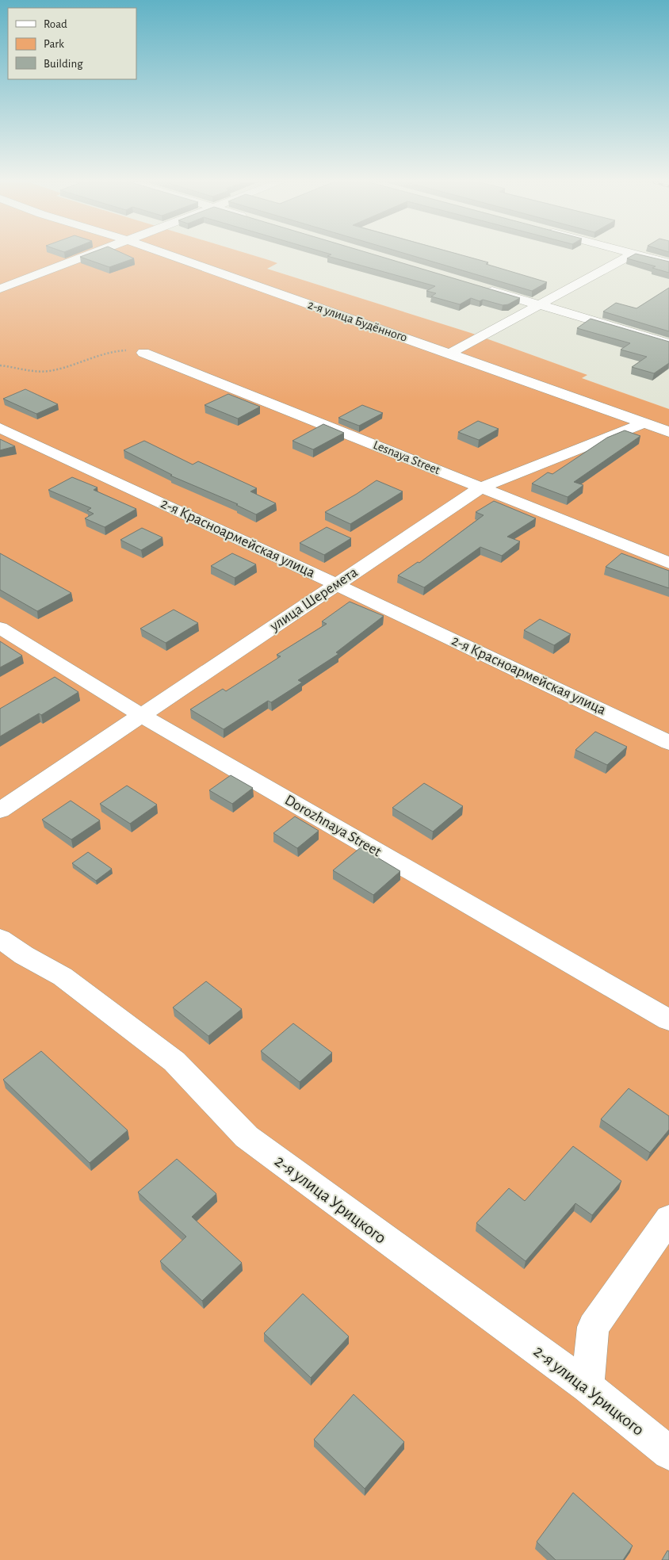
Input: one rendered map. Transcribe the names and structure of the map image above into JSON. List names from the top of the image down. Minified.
{"streets":{"street":["2-я улица Будённого","Lesnaya Street","2-я Красноармейская улица","улица Шеремета","Dorozhnaya Street","2-я улица Урицкого"]},"crossings":[["2-я улица Будённого","улица Шеремета"],["Lesnaya Street","улица Шеремета"],["2-я Красноармейская улица","улица Шеремета"],["улица Шеремета","Dorozhnaya Street"]],"legend":["Road","Park","Building"]}
